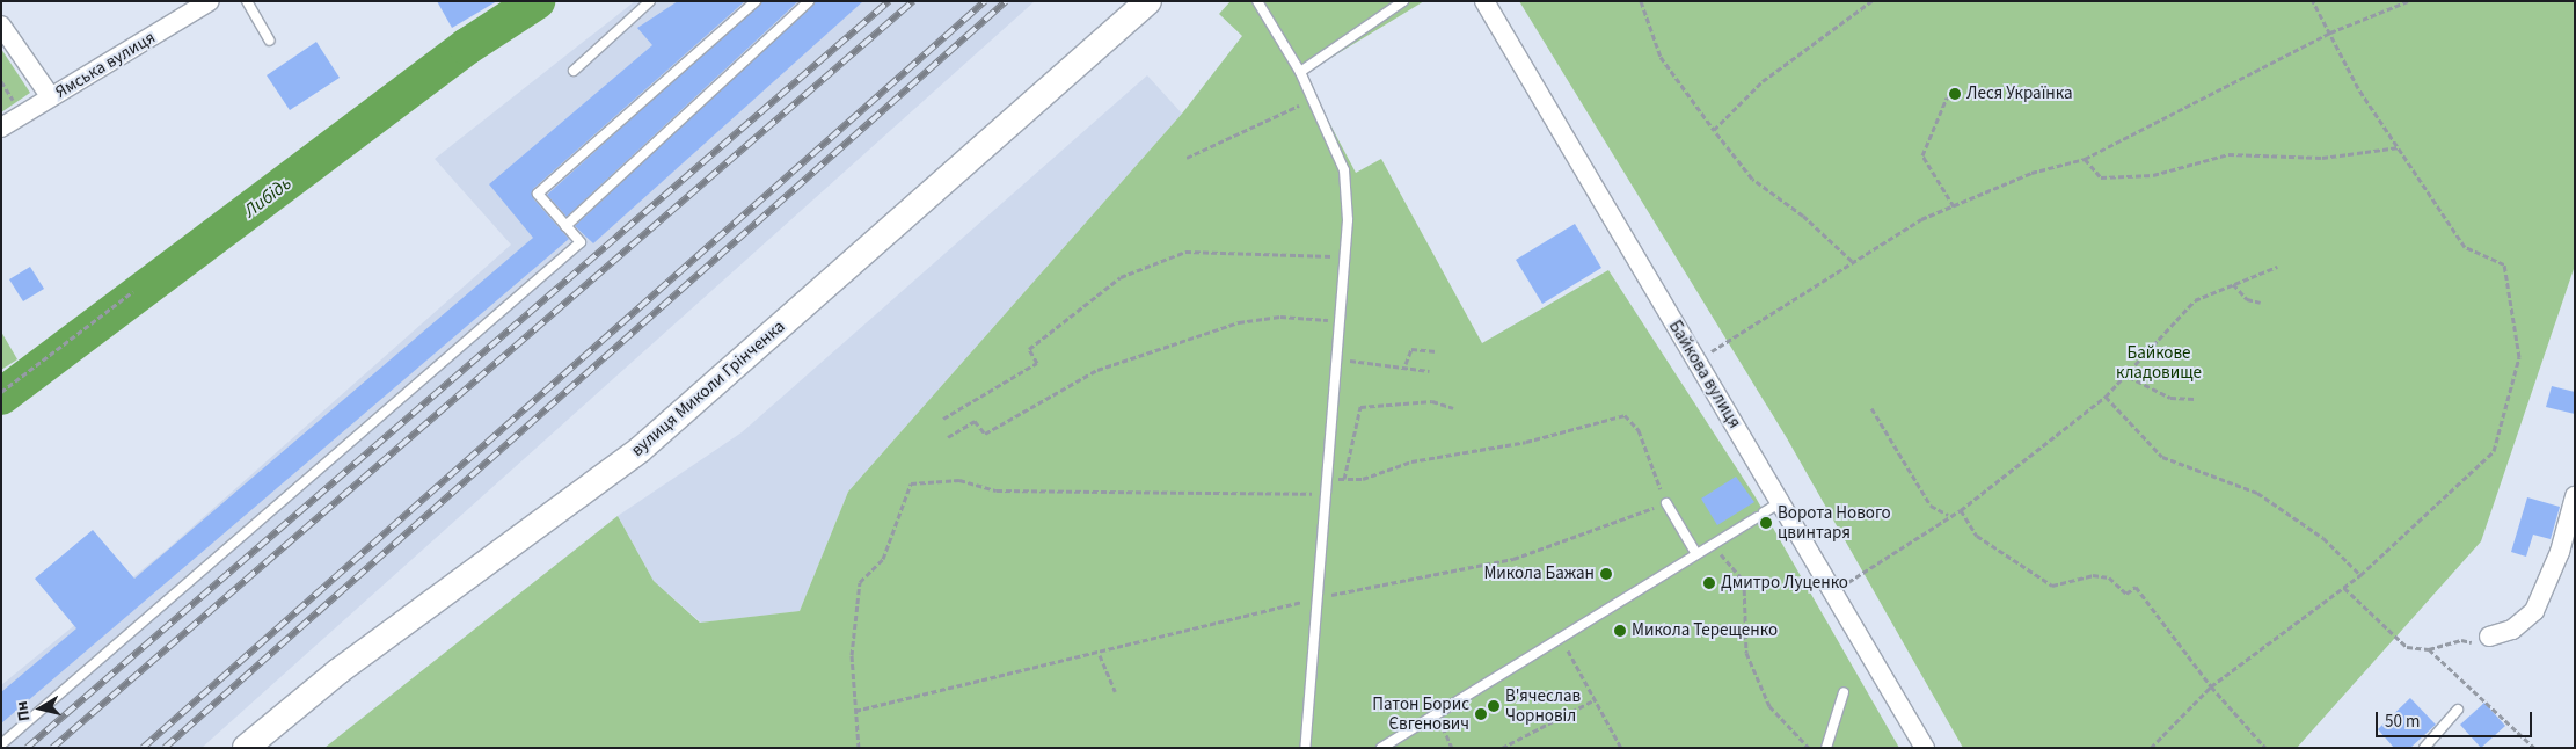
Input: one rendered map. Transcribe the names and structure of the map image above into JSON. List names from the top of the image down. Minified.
{"streets":{"main road":["вулиця Миколи Грінченка"],"street":["Ямська вулиця","Байкова вулиця"]},"water":["Либідь"],"parks":["Байкове кладовище"],"places":["Леся Українка","Ворота Нового цвинтаря","Микола Бажан","Дмитро Луценко","Микола Терещенко","В'ячеслав Чорновіл","Патон Борис Євгенович"],"scale_bar":"50 m","north":"left"}
